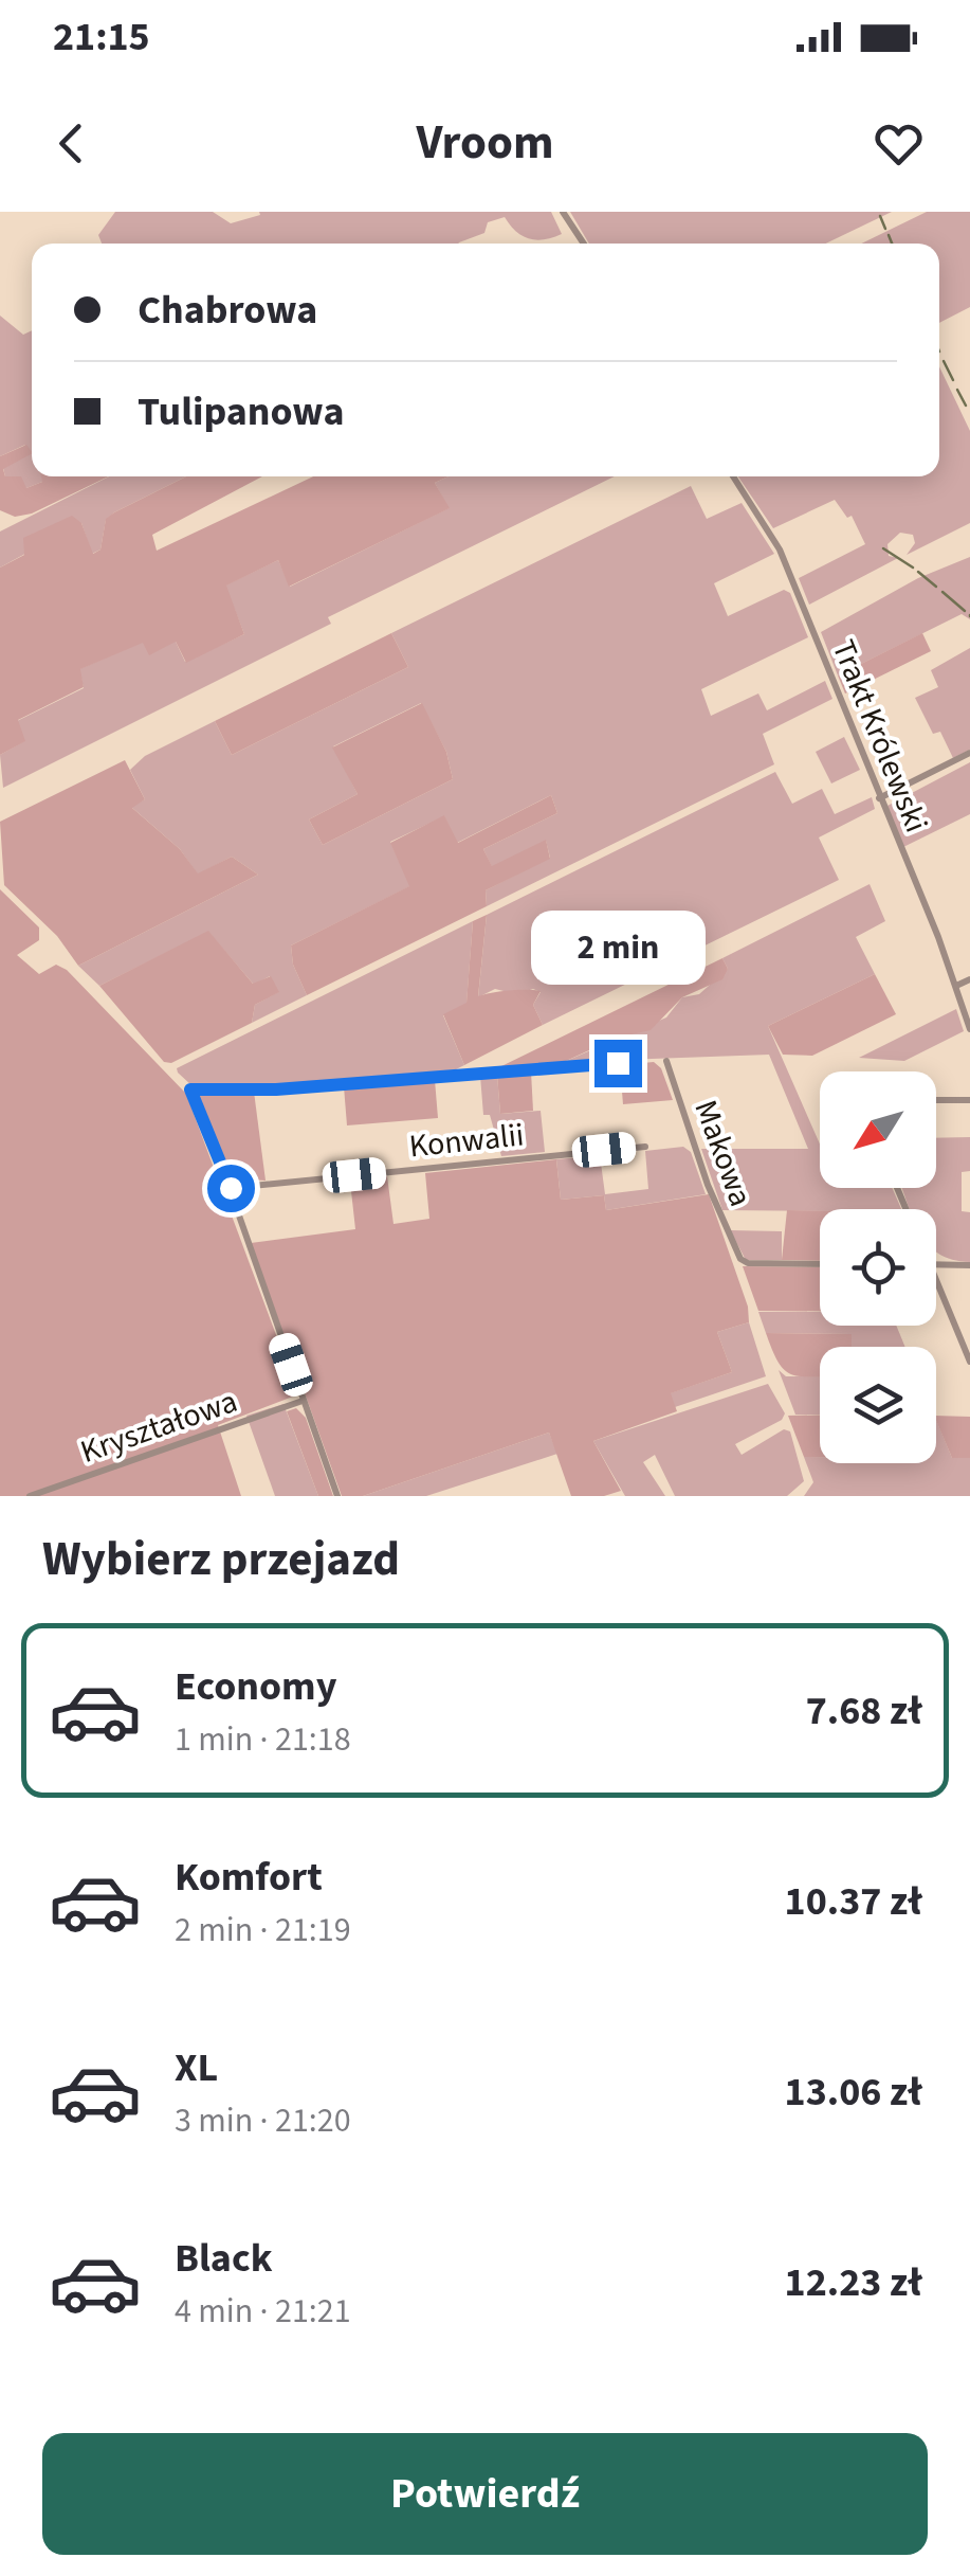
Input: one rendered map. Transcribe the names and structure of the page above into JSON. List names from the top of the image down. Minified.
{"streets":{"street":["Trakt Królewski","Konwalii","Makowa","Kryształowa"]},"north":"bottom left","page":{"status":"21:15","header":"Vroom","banner":["Chabrowa","Tulipanowa"],"bubble":"2 min","heading":"Wybierz przejazd","list":[{"name":"Economy","note":"1 min · 21:18","value":"7.68 zł"},{"name":"Komfort","note":"2 min · 21:19","value":"10.37 zł"},{"name":"XL","note":"3 min · 21:20","value":"13.06 zł"},{"name":"Black","note":"4 min · 21:21","value":"12.23 zł"}],"buttons":"Potwierdź"}}
